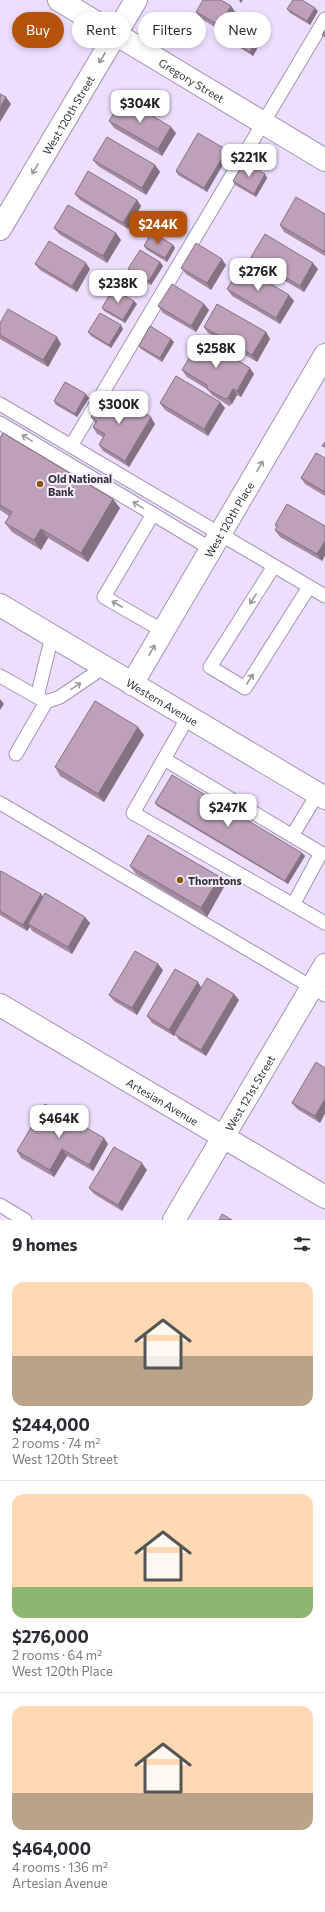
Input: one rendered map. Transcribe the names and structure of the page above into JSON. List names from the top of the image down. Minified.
{"streets":{"street":["Gregory Street","West 120th Street","West 120th Place","Western Avenue","West 121st Street","Artesian Avenue"]},"crossings":[["West 120th Place","Western Avenue"],["West 121st Street","Artesian Avenue"]],"one_way":["West 120th Street","West 120th Place"],"places":["Old National Bank","Thorntons"],"page":{"chip":["Buy","Rent","Filters","New"],"price":["$304K","$221K","$244K","$276K","$238K","$258K","$300K","$247K","$464K"],"heading":"9 homes","list":[{"name":"$244,000","note":"2 rooms · 74 m² · West 120th Street"},{"name":"$276,000","note":"2 rooms · 64 m² · West 120th Place"},{"name":"$464,000","note":"4 rooms · 136 m² · Artesian Avenue"}]}}
